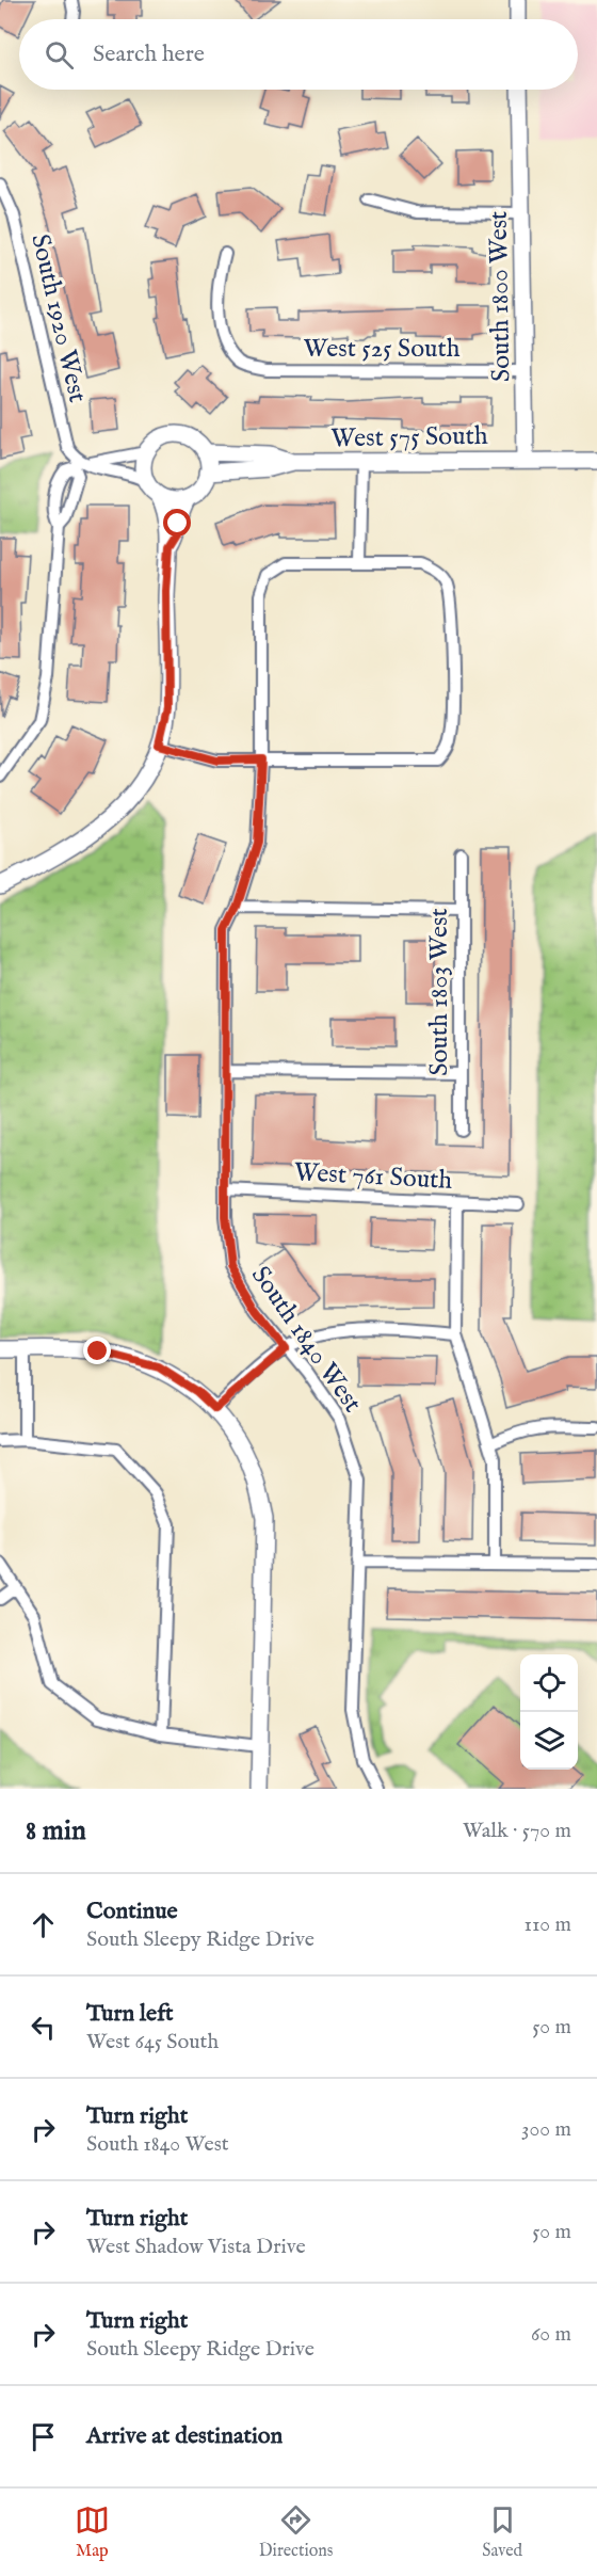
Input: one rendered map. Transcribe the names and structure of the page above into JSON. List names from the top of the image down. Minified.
{"streets":{"street":["South 1800 West","South 1920 West","West 525 South","West 575 South","South 1803 West","West 761 South","South 1840 West"]},"crossings":[["South 1800 West","West 525 South"],["South 1800 West","West 575 South"],["West 761 South","South 1840 West"]],"page":{"search":"Search here","heading":["8 min","Walk · 570 m"],"list":[["Continue","South Sleepy Ridge Drive","110 m"],["Turn left","West 645 South","50 m"],["Turn right","South 1840 West","300 m"],["Turn right","West Shadow Vista Drive","50 m"],["Turn right","South Sleepy Ridge Drive","60 m"],"Arrive at destination"],"nav":["Map","Directions","Saved"]}}
